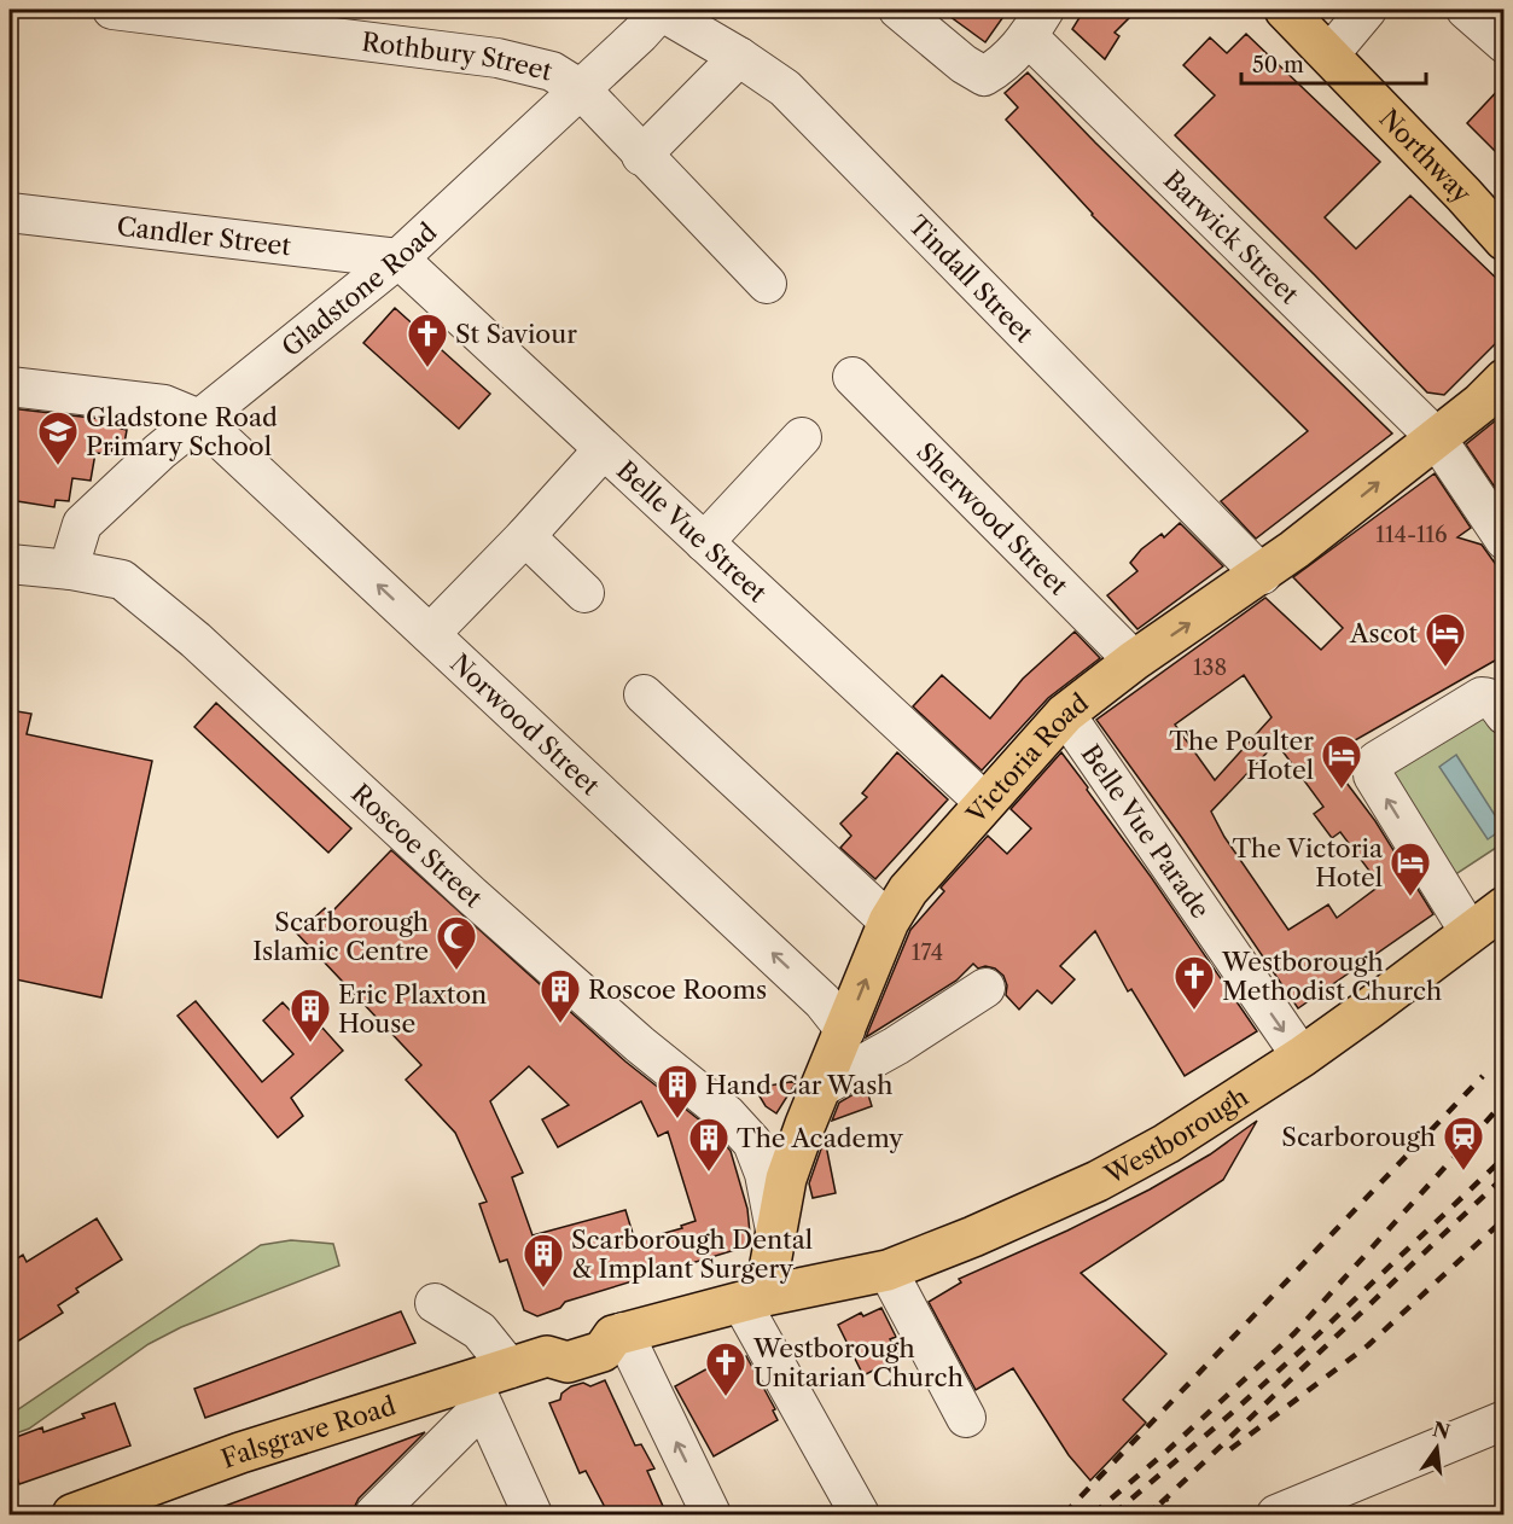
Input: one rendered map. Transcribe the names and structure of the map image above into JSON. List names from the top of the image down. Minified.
{"streets":{"main road":["Northway","Victoria Road","Westborough","Falsgrave Road"],"street":["Rothbury Street","Candler Street","Barwick Street","Tindall Street","Gladstone Road","Sherwood Street","Belle Vue Street","Norwood Street","Belle Vue Parade","Roscoe Street"]},"crossings":[["Rothbury Street","Gladstone Road"],["Candler Street","Gladstone Road"],["Candler Street","Belle Vue Street"],["Barwick Street","Victoria Road"],["Tindall Street","Gladstone Road"],["Tindall Street","Victoria Road"],["Gladstone Road","Belle Vue Street"],["Gladstone Road","Norwood Street"],["Gladstone Road","Roscoe Street"],["Sherwood Street","Victoria Road"],["Belle Vue Street","Victoria Road"],["Norwood Street","Victoria Road"],["Victoria Road","Belle Vue Parade"],["Victoria Road","Roscoe Street"],["Victoria Road","Falsgrave Road"],["Belle Vue Parade","Westborough"],["Westborough","Falsgrave Road"]],"one_way":["Victoria Road","Belle Vue Parade"],"places":{"church":["St Saviour","Westborough Methodist Church","Westborough Unitarian Church"],"school or university":["Gladstone Road Primary School"],"hotel":["Ascot","The Poulter Hotel","The Victoria Hotel"],"mosque":["Scarborough Islamic Centre"],"building":["Roscoe Rooms","Eric Plaxton House","Hand Car Wash","The Academy","Scarborough Dental & Implant Surgery"],"station":["Scarborough"]},"house_numbers":["114-116","138","174"],"scale_bar":"50 m","north":"top"}
